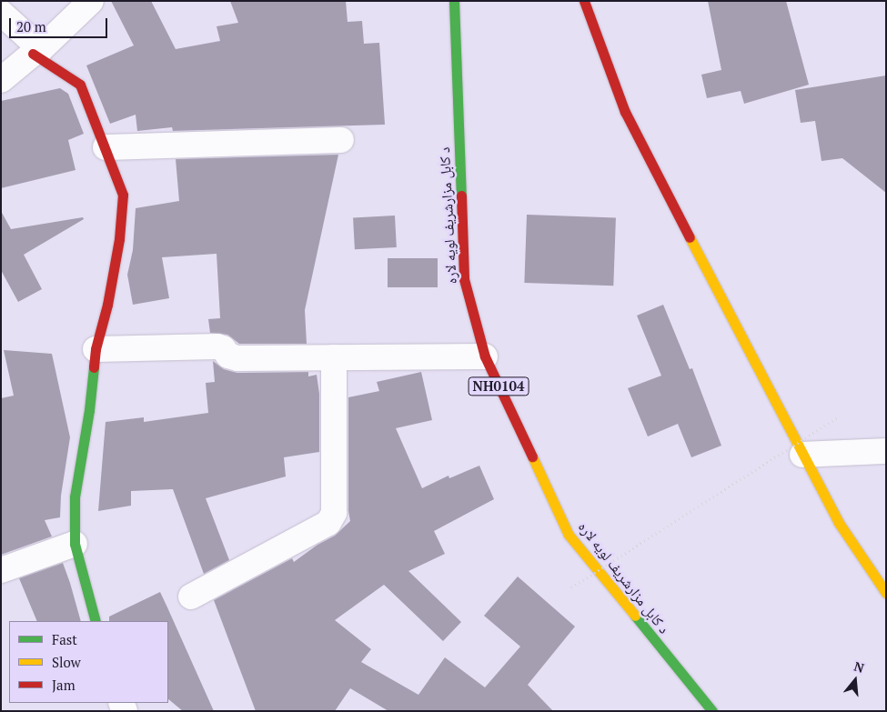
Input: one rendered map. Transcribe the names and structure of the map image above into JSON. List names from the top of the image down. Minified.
{"streets":{"main road":["د کابل مزارشریف لویه لاره","NH0104"]},"legend":["Fast","Slow","Jam"],"scale_bar":"20 m","north":"top"}
